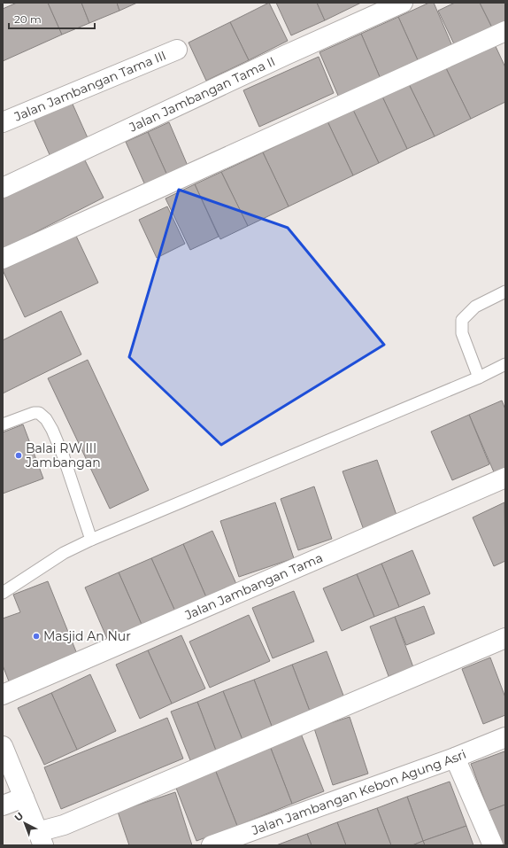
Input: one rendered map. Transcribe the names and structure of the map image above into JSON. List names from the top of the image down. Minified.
{"streets":{"street":["Jalan Jambangan Tama III","Jalan Jambangan Tama II","Jalan Jambangan Tama","Jalan Jambangan Kebon Agung Asri"]},"places":["Balai RW III Jambangan","Masjid An Nur"],"scale_bar":"20 m","north":"top left"}
